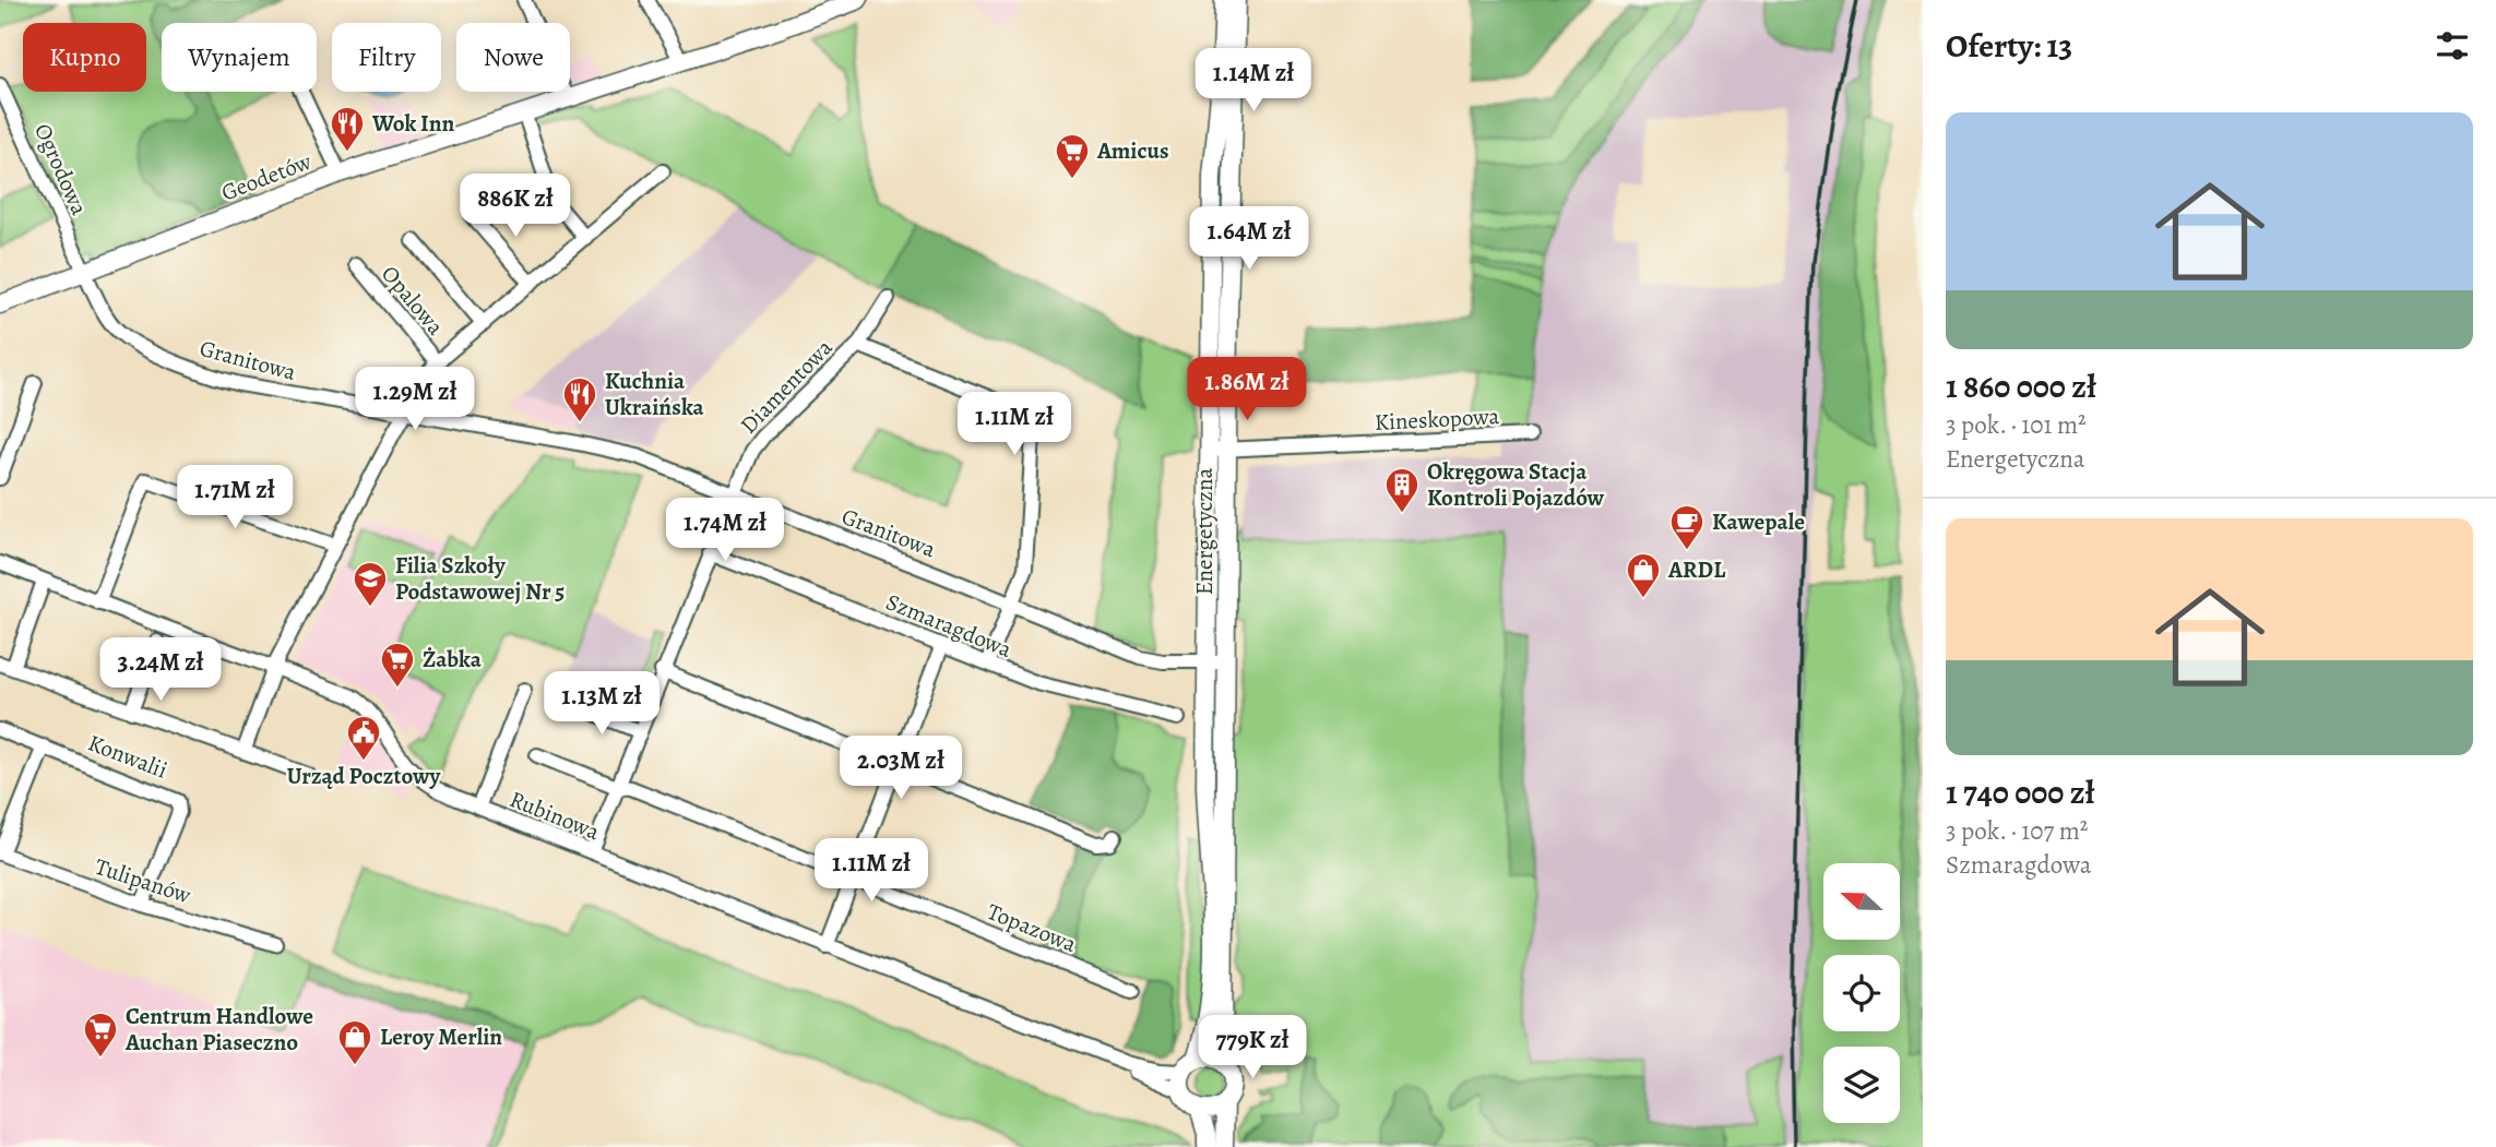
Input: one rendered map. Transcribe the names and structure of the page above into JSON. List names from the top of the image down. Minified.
{"streets":{"street":["Ogrodowa","Geodetów","Opalowa","Granitowa","Diamentowa","Kineskopowa","Energetyczna","Szmaragdowa","Konwalii","Rubinowa","Tulipanów","Topazowa"]},"crossings":[["Ogrodowa","Geodetów"],["Ogrodowa","Granitowa"],["Geodetów","Granitowa"],["Granitowa","Diamentowa"],["Granitowa","Energetyczna"],["Diamentowa","Szmaragdowa"],["Diamentowa","Rubinowa"],["Diamentowa","Topazowa"],["Kineskopowa","Energetyczna"],["Energetyczna","Rubinowa"],["Konwalii","Tulipanów"]],"places":{"restaurant":["Wok Inn","Kuchnia Ukraińska"],"supermarket":["Amicus","Żabka","Centrum Handlowe Auchan Piaseczno"],"building":["Okręgowa Stacja Kontroli Pojazdów"],"cafe":["Kawepale"],"shop":["ARDL","Leroy Merlin"],"school or university":["Filia Szkoły Podstawowej Nr 5"],"public building":["Urząd Pocztowy"]},"north":"left","page":{"heading":"Oferty: 13","chip":["Kupno","Wynajem","Filtry","Nowe"],"price":["1.14M zł","886K zł","1.64M zł","1.86M zł","1.29M zł","1.11M zł","1.71M zł","1.74M zł","3.24M zł","1.13M zł","2.03M zł","1.11M zł","779K zł"],"list":[{"name":"1 860 000 zł","note":"3 pok. · 101 m² · Energetyczna"},{"name":"1 740 000 zł","note":"3 pok. · 107 m² · Szmaragdowa"}]}}
